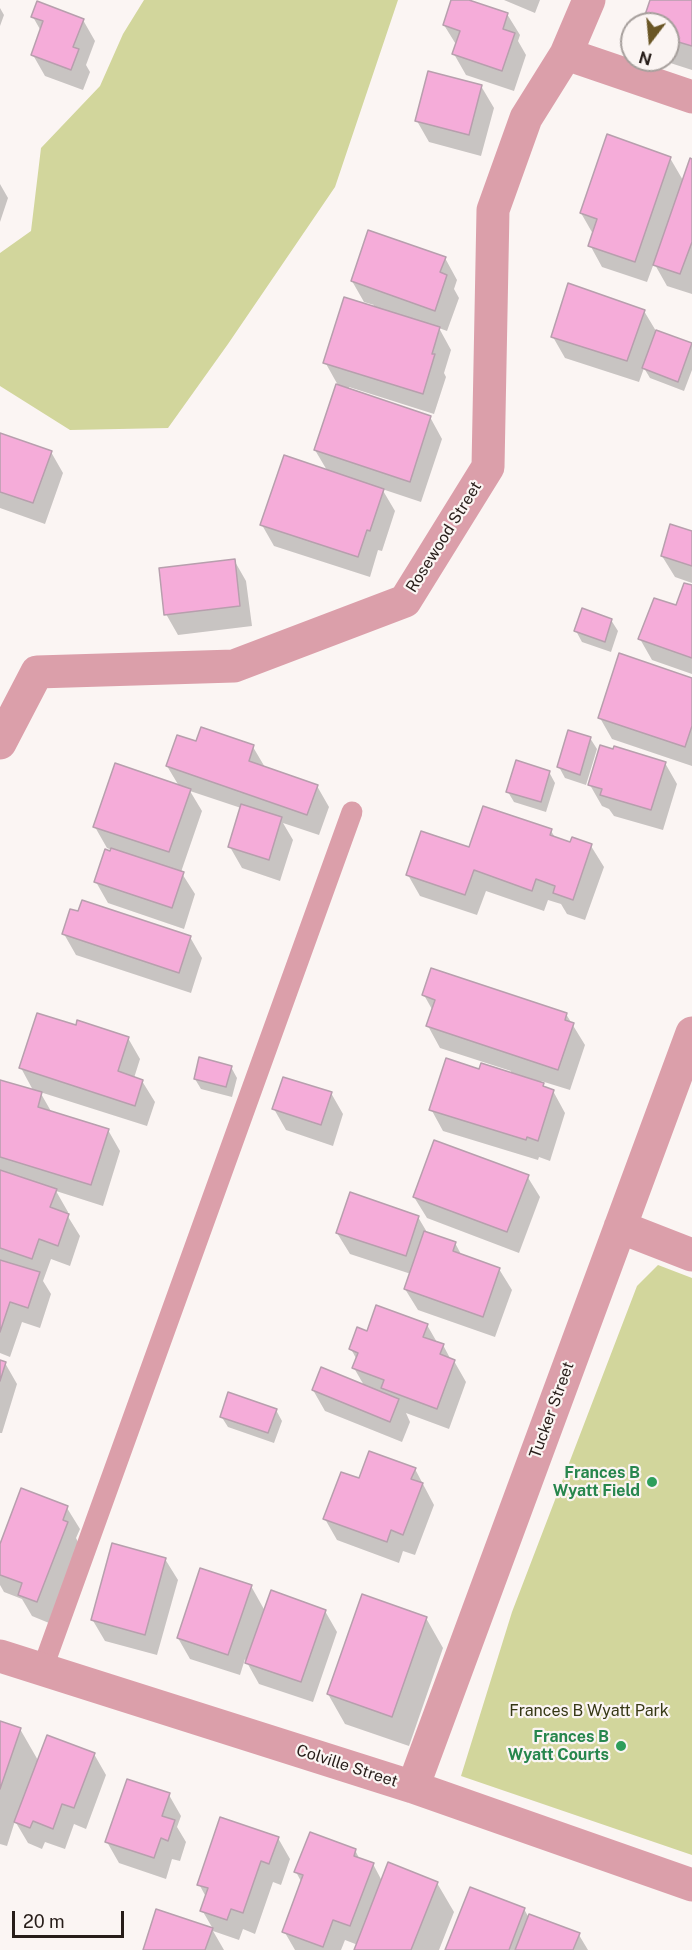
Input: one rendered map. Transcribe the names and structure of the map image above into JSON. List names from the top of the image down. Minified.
{"streets":{"street":["Rosewood Street","Tucker Street","Colville Street"]},"crossings":[["Tucker Street","Colville Street"]],"parks":["Frances B Wyatt Park"],"places":["Frances B Wyatt Field","Frances B Wyatt Courts"],"scale_bar":"20 m","north":"bottom"}
